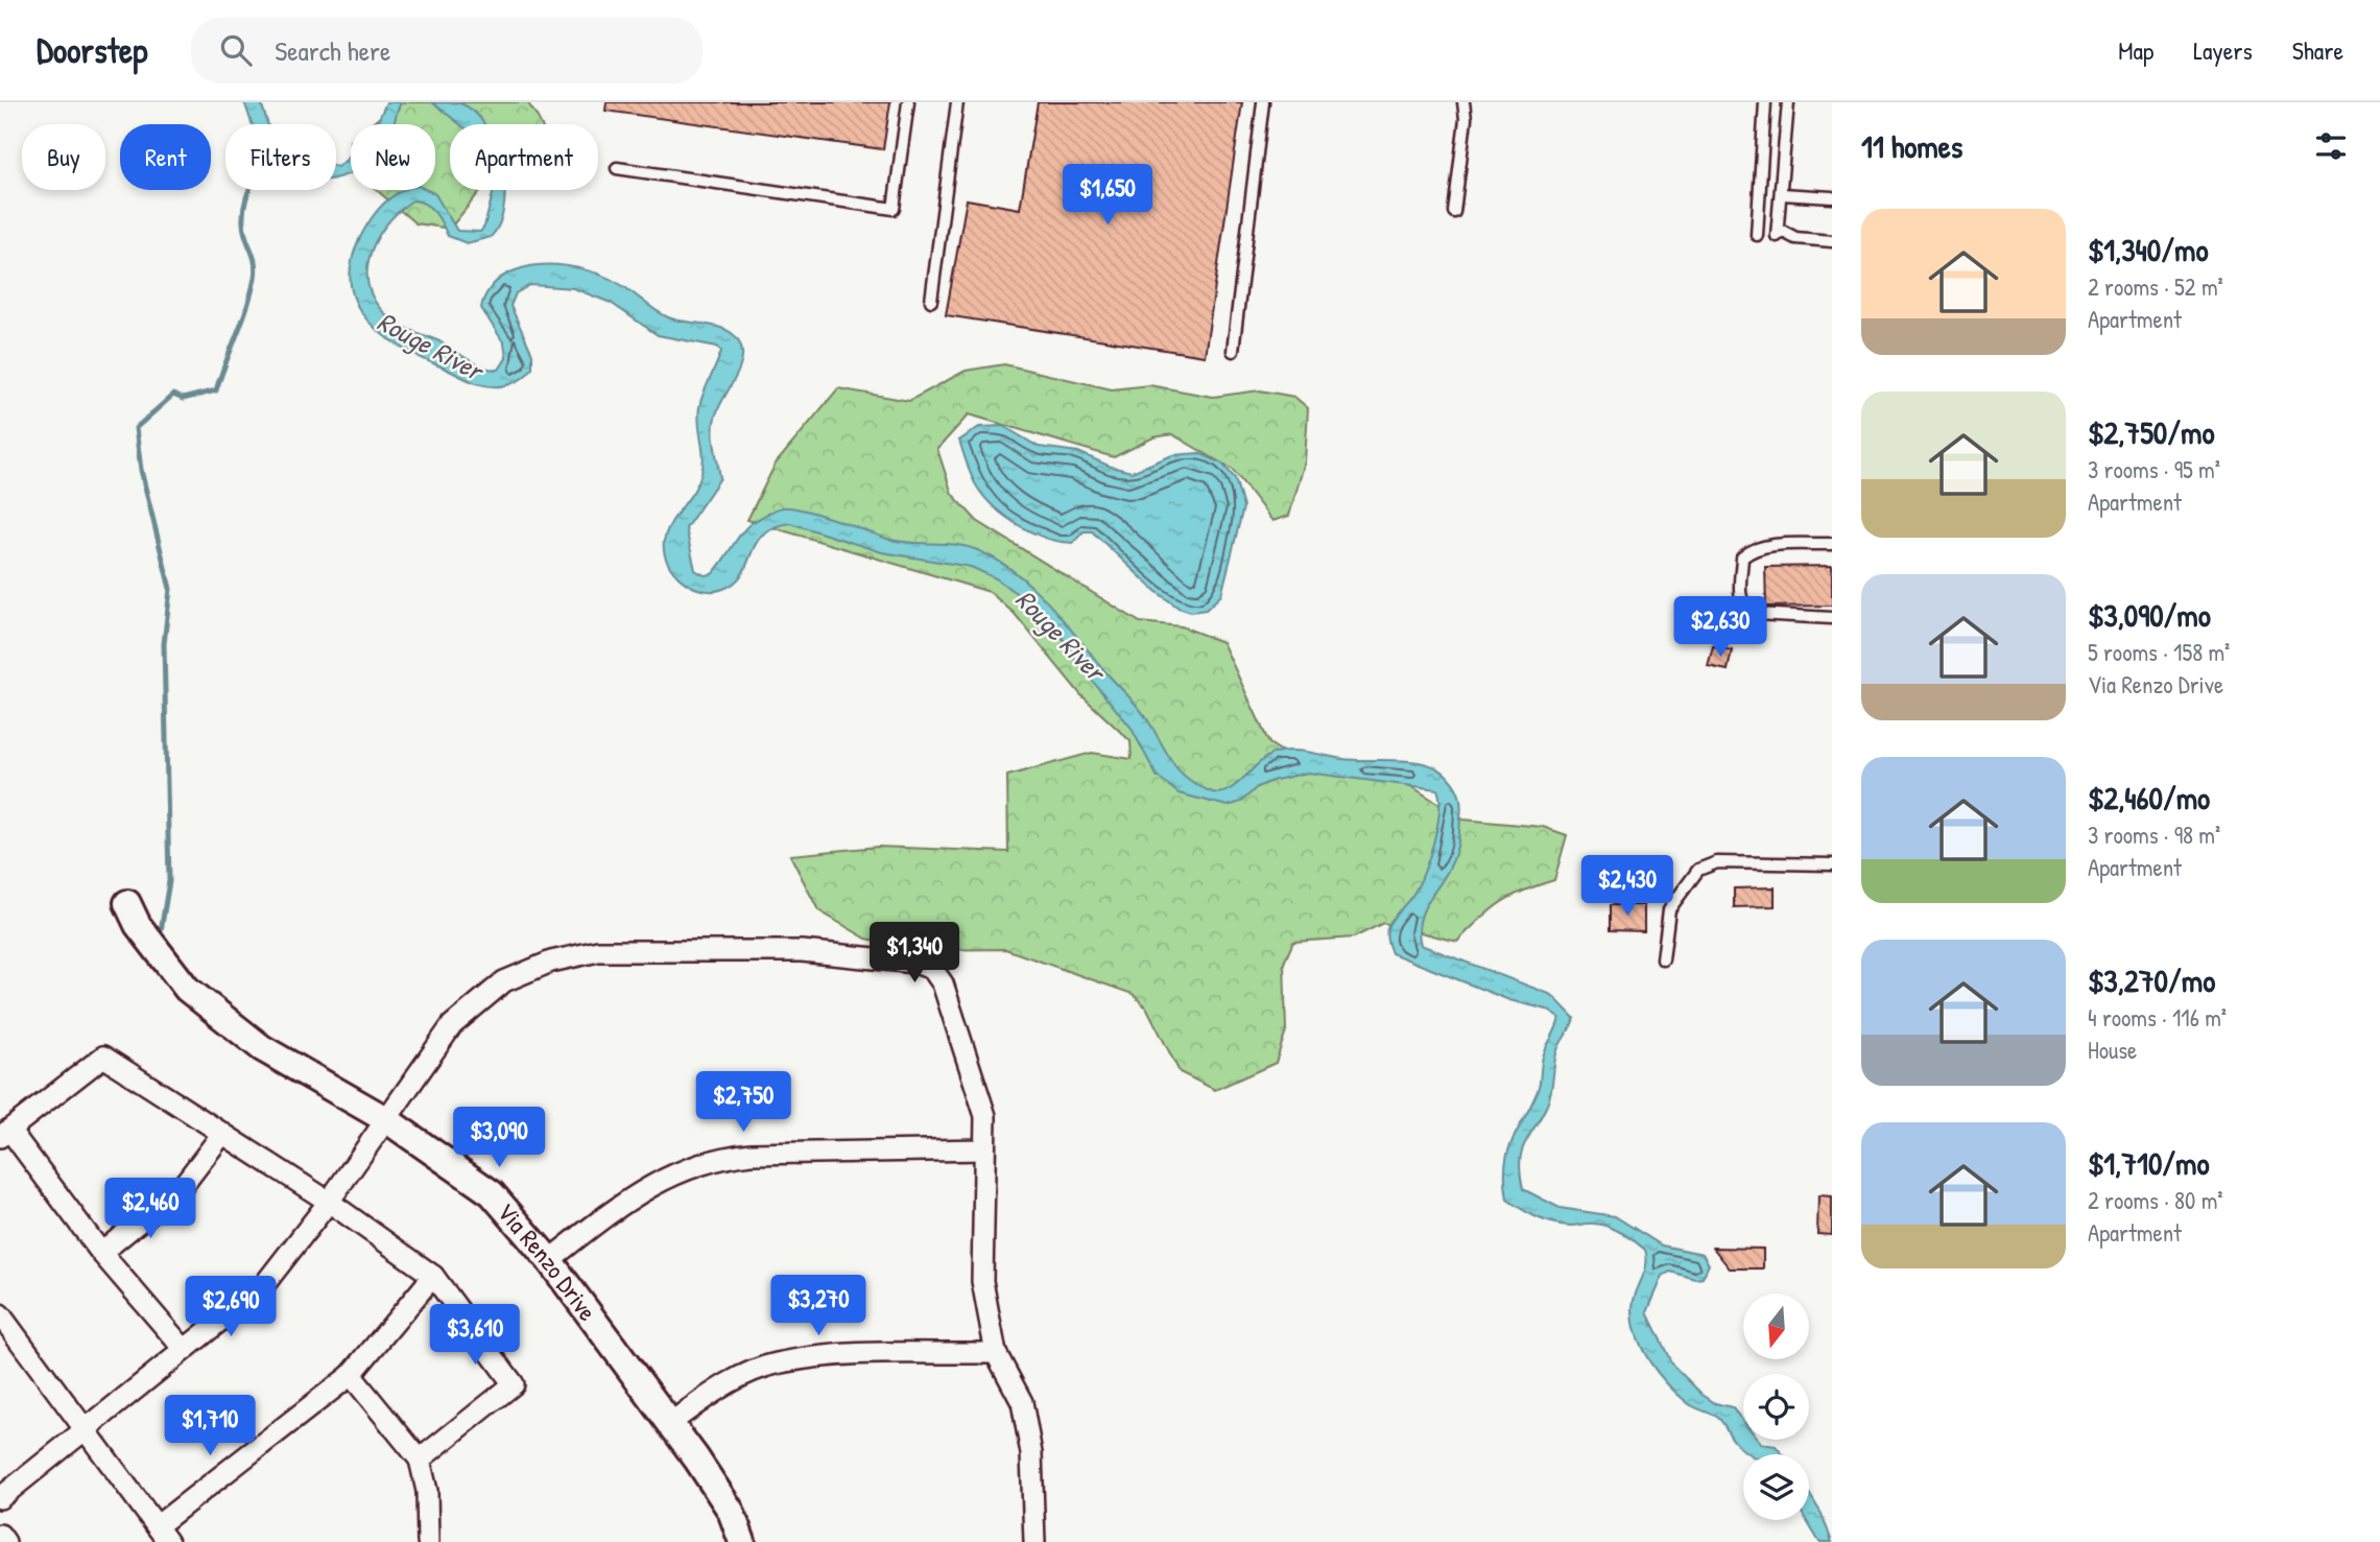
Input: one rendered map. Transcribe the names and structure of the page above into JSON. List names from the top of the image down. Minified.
{"streets":{"street":["Via Renzo Drive"]},"water":["Rouge River"],"north":"bottom","page":{"header":"Doorstep","search":"Search here","nav":["Map","Layers","Share"],"heading":"11 homes","chip":["Buy","Rent","Filters","New","Apartment"],"price":["$1,650","$2,630","$2,430","$1,340","$2,750","$3,090","$2,460","$3,270","$2,690","$3,610","$1,710"],"list":[{"name":"$1,340/mo","note":"2 rooms · 52 m² · Apartment"},{"name":"$2,750/mo","note":"3 rooms · 95 m² · Apartment"},{"name":"$3,090/mo","note":"5 rooms · 158 m² · Via Renzo Drive"},{"name":"$2,460/mo","note":"3 rooms · 98 m² · Apartment"},{"name":"$3,270/mo","note":"4 rooms · 116 m² · House"},{"name":"$1,710/mo","note":"2 rooms · 80 m² · Apartment"}]}}
